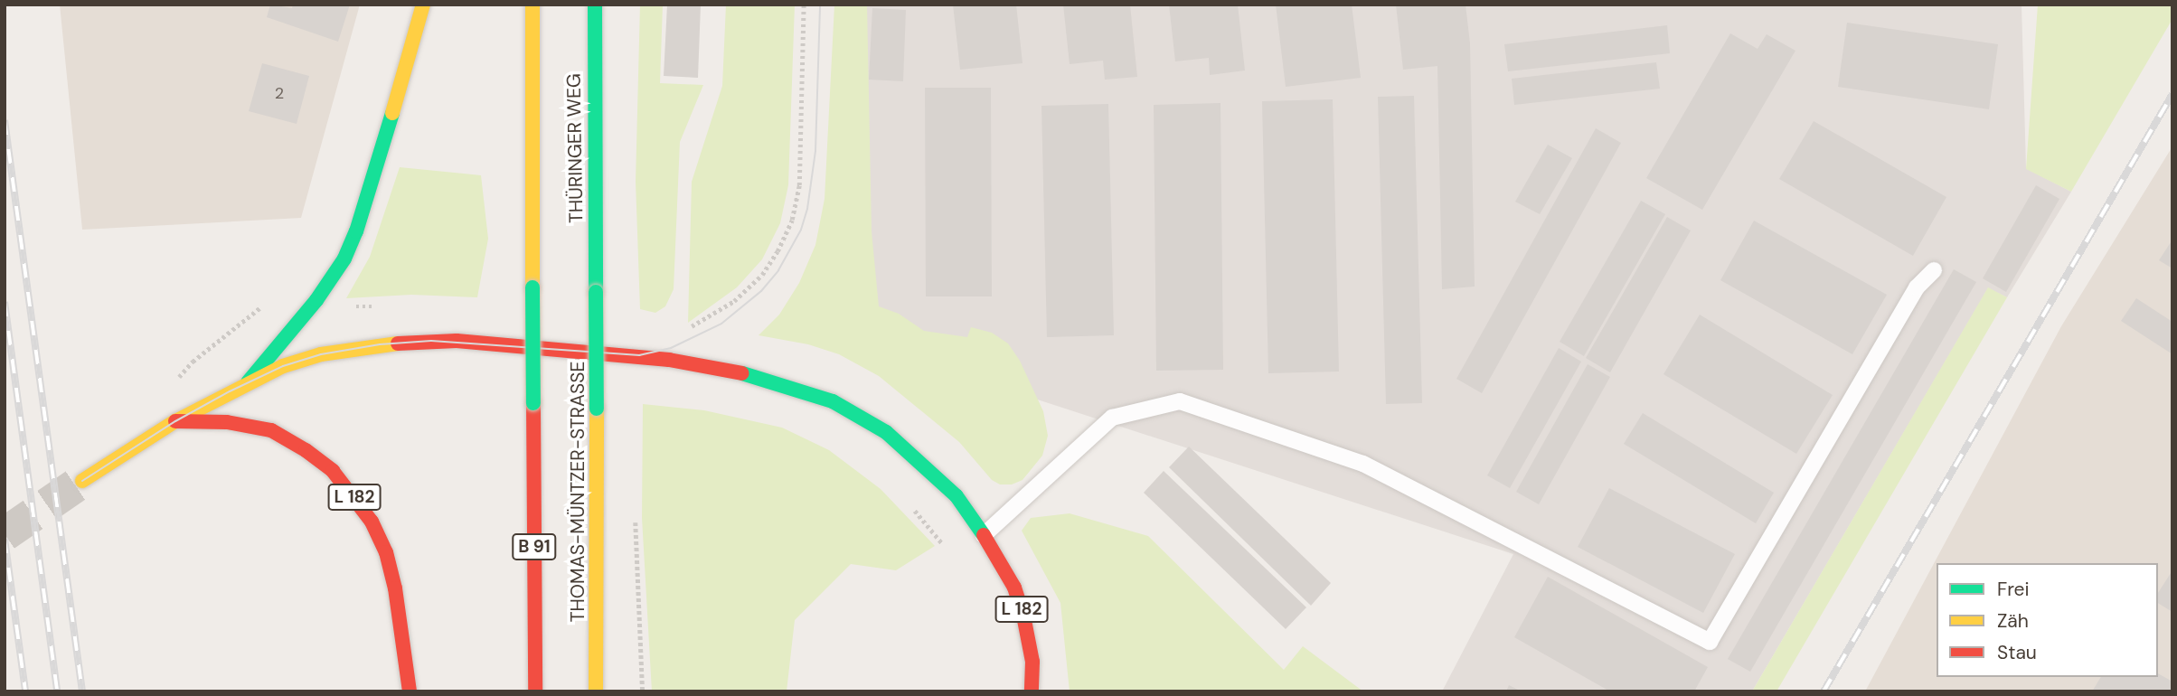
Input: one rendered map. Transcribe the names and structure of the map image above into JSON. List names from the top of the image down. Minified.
{"streets":{"main road":["THÜRINGER WEG","THOMAS-MÜNTZER-STRASSE","L 182","B 91"]},"crossings":[["THÜRINGER WEG","THOMAS-MÜNTZER-STRASSE"]],"house_numbers":["2"],"legend":["Frei","Zäh","Stau"]}
